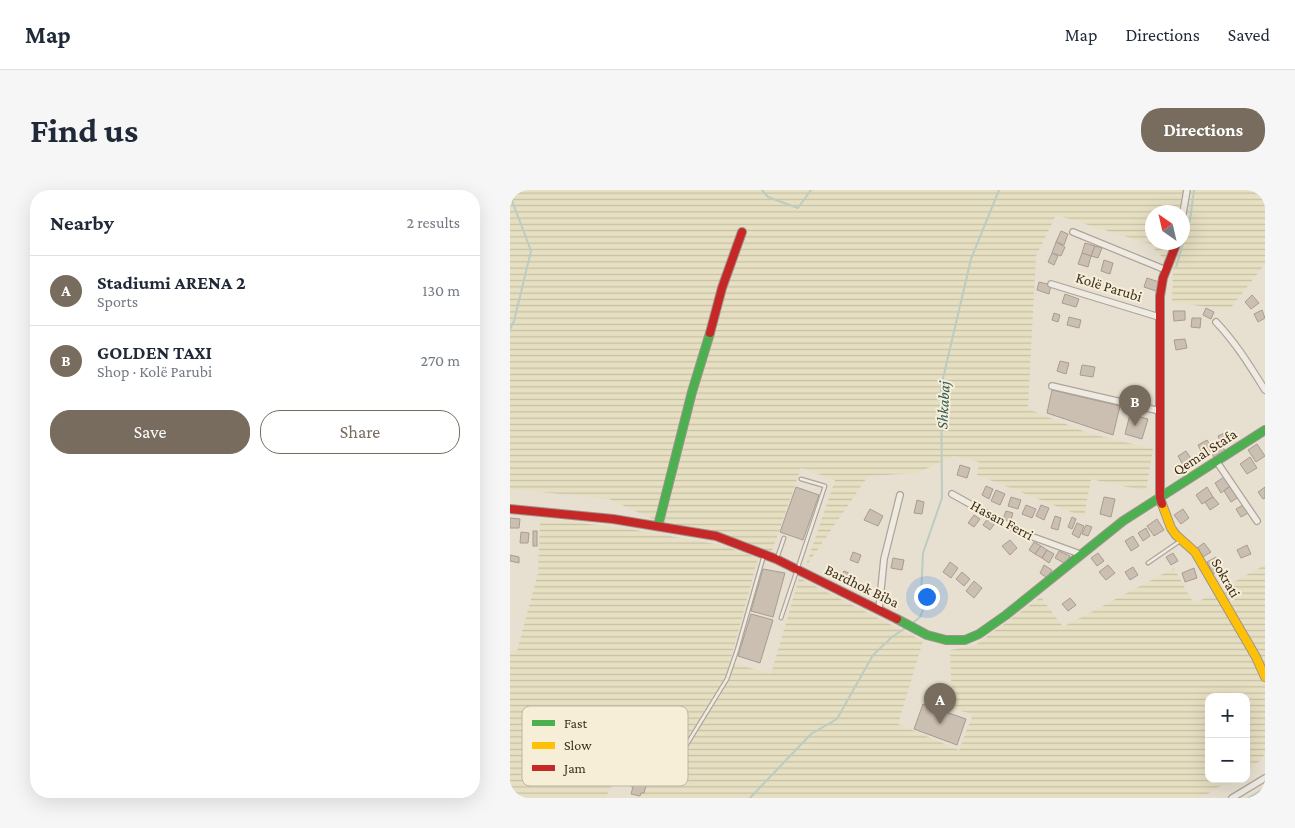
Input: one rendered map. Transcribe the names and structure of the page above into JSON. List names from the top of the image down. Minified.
{"streets":{"street":["Kolë Parubi","Qemal Stafa","Hasan Ferri","Sokrati","Bardhok Biba"]},"crossings":[["Kolë Parubi","Qemal Stafa"],["Kolë Parubi","Sokrati"],["Kolë Parubi","Bardhok Biba"],["Qemal Stafa","Sokrati"],["Qemal Stafa","Bardhok Biba"],["Hasan Ferri","Bardhok Biba"],["Sokrati","Bardhok Biba"]],"water":["Shkabaj"],"legend":["Fast","Slow","Jam"],"north":"top left","page":{"header":"Map","nav":["Map","Directions","Saved"],"buttons":["Directions",["Save","Share"]],"title":"Find us","heading":["Nearby","2 results"],"list":[{"mark":"A","name":"Stadiumi ARENA 2","note":"Sports","value":"130 m"},{"mark":"B","name":"GOLDEN TAXI","note":"Shop · Kolë Parubi","value":"270 m"}],"pins":["B","A"],"map_buttons":["+","−"]}}
